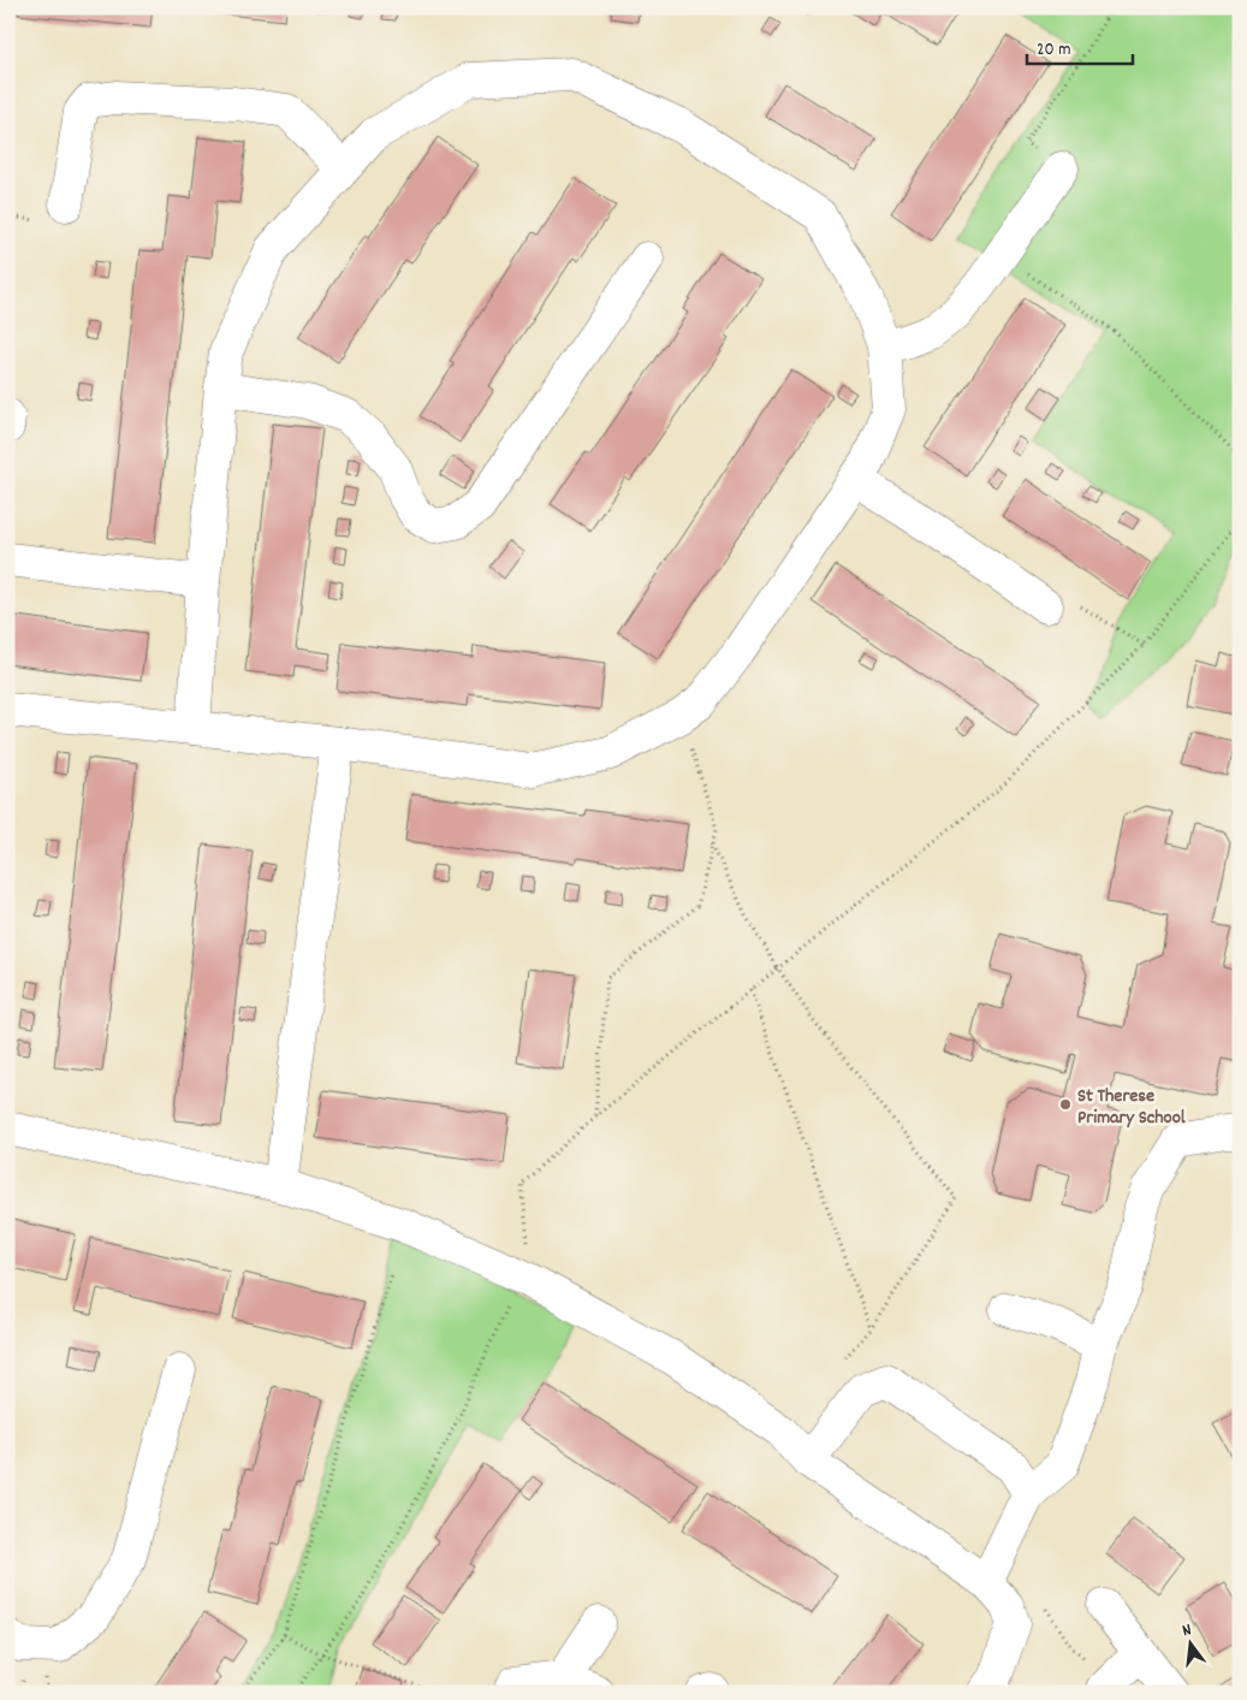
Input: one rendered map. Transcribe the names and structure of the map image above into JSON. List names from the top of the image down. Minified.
{"places":["St Therese Primary School"],"scale_bar":"20 m","north":"top"}
